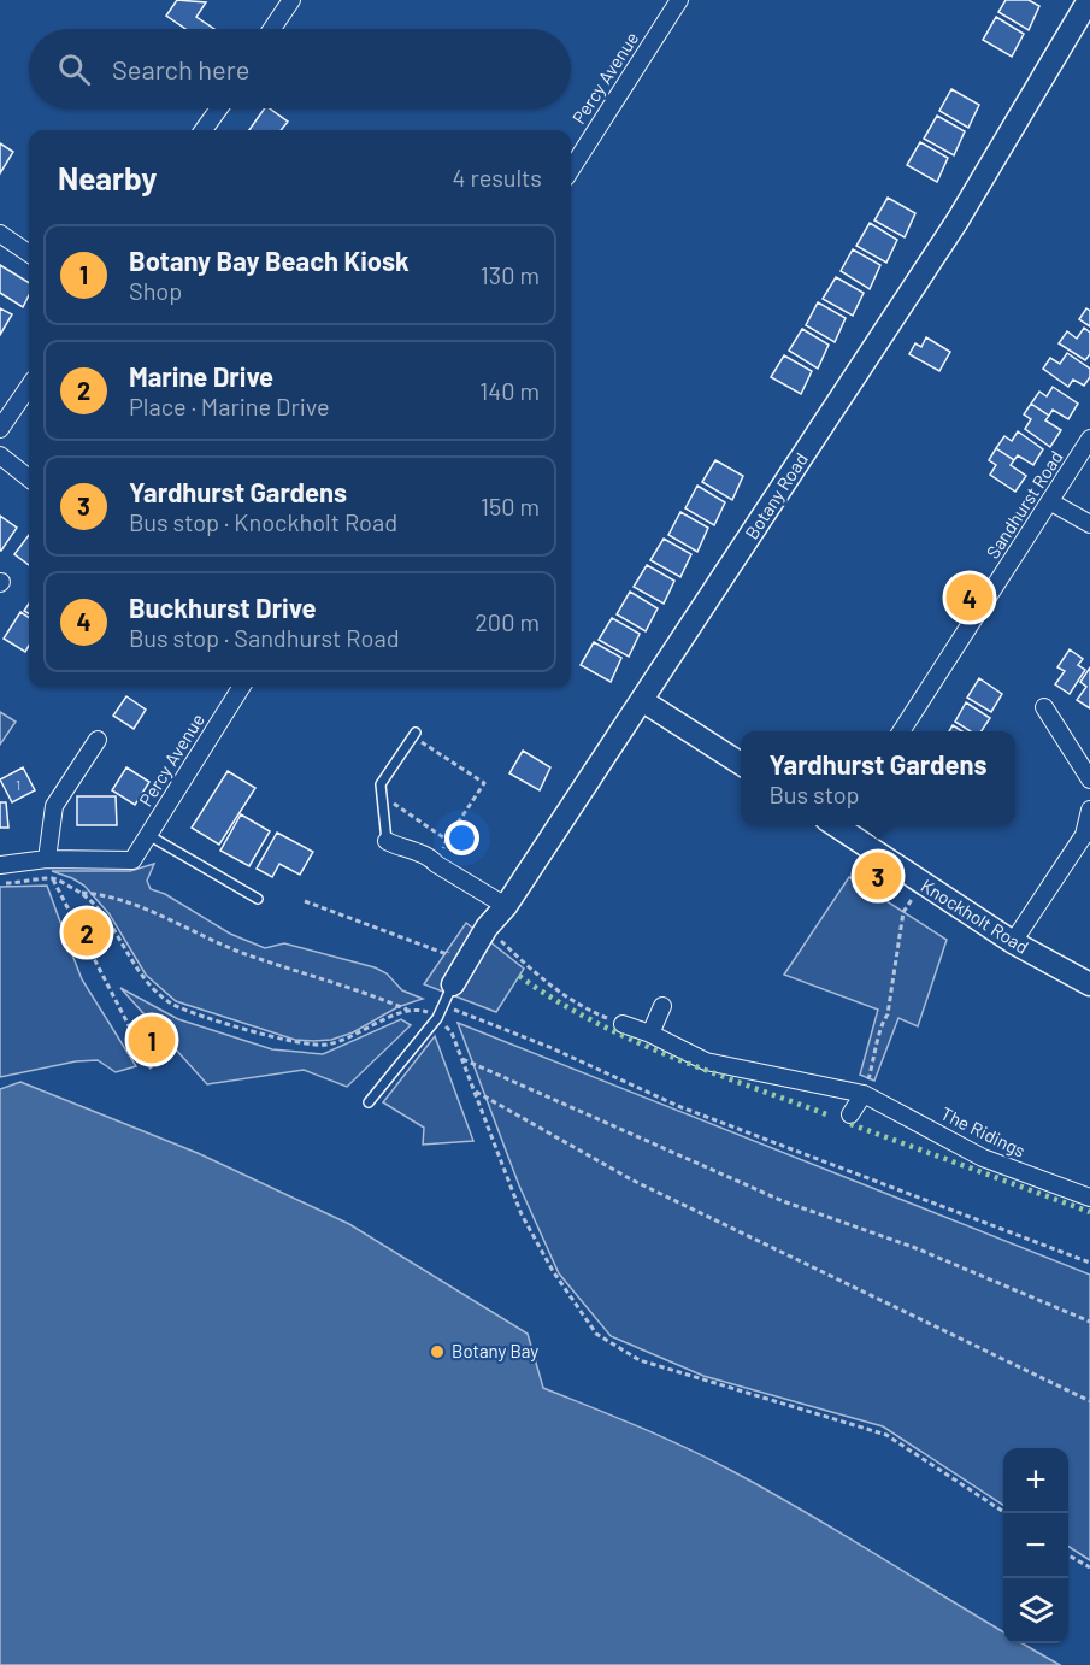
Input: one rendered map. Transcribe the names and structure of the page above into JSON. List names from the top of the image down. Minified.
{"streets":{"street":["Percy Avenue","Botany Road","Sandhurst Road","Knockholt Road","The Ridings"]},"places":["Botany Bay"],"house_numbers":["1"],"page":{"search":"Search here","heading":["Nearby","4 results"],"list":[{"mark":"1","name":"Botany Bay Beach Kiosk","note":"Shop","value":"130 m"},{"mark":"2","name":"Marine Drive","note":"Place · Marine Drive","value":"140 m"},{"mark":"3","name":"Yardhurst Gardens","note":"Bus stop · Knockholt Road","value":"150 m"},{"mark":"4","name":"Buckhurst Drive","note":"Bus stop · Sandhurst Road","value":"200 m"}],"pins":["4","3","2","1"],"popup":["Yardhurst Gardens","Bus stop"],"map_buttons":["+","−"]}}
